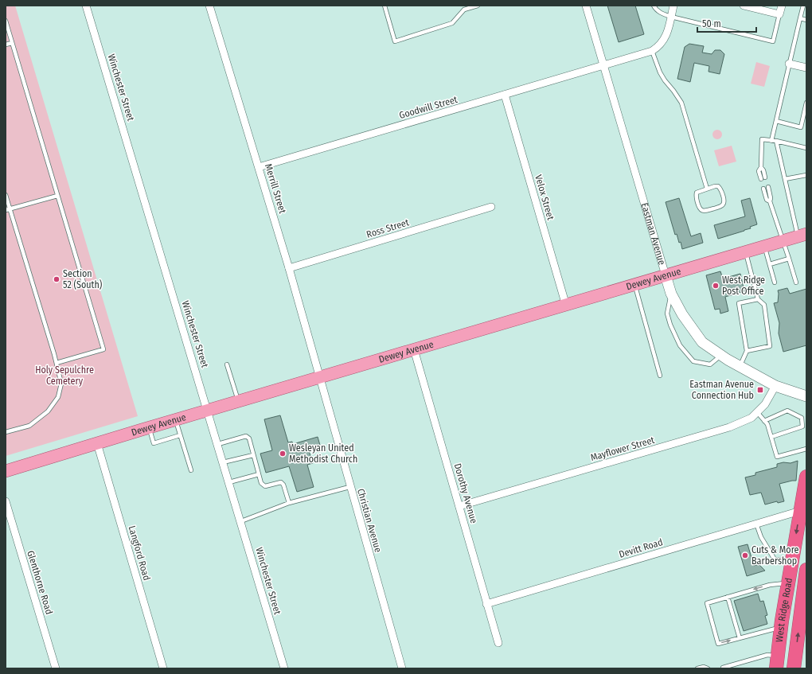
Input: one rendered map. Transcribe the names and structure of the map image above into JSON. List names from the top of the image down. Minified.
{"streets":{"highway":["West Ridge Road"],"main road":["Dewey Avenue"],"street":["Winchester Street","Goodwill Street","Merrill Street","Velox Street","Ross Street","Eastman Avenue","Mayflower Street","Dorothy Avenue","Christian Avenue","Devitt Road","Langford Road","Glenthorne Road"]},"crossings":[["Winchester Street","Dewey Avenue"],["Goodwill Street","Merrill Street"],["Goodwill Street","Velox Street"],["Goodwill Street","Eastman Avenue"],["Merrill Street","Ross Street"],["Merrill Street","Dewey Avenue"],["Merrill Street","Christian Avenue"],["Velox Street","Dewey Avenue"],["Eastman Avenue","Dewey Avenue"],["Eastman Avenue","Mayflower Street"],["Dewey Avenue","Dorothy Avenue"],["Dewey Avenue","Christian Avenue"],["Dewey Avenue","Langford Road"],["Mayflower Street","Dorothy Avenue"],["Dorothy Avenue","Devitt Road"],["Devitt Road","West Ridge Road"]],"parks":["Holy Sepulchre Cemetery"],"places":{"other":["Section 52 (South)","West Ridge Post Office","Wesleyan United Methodist Church","Cuts & More Barbershop"],"transit":["Eastman Avenue Connection Hub"]},"scale_bar":"50 m"}
